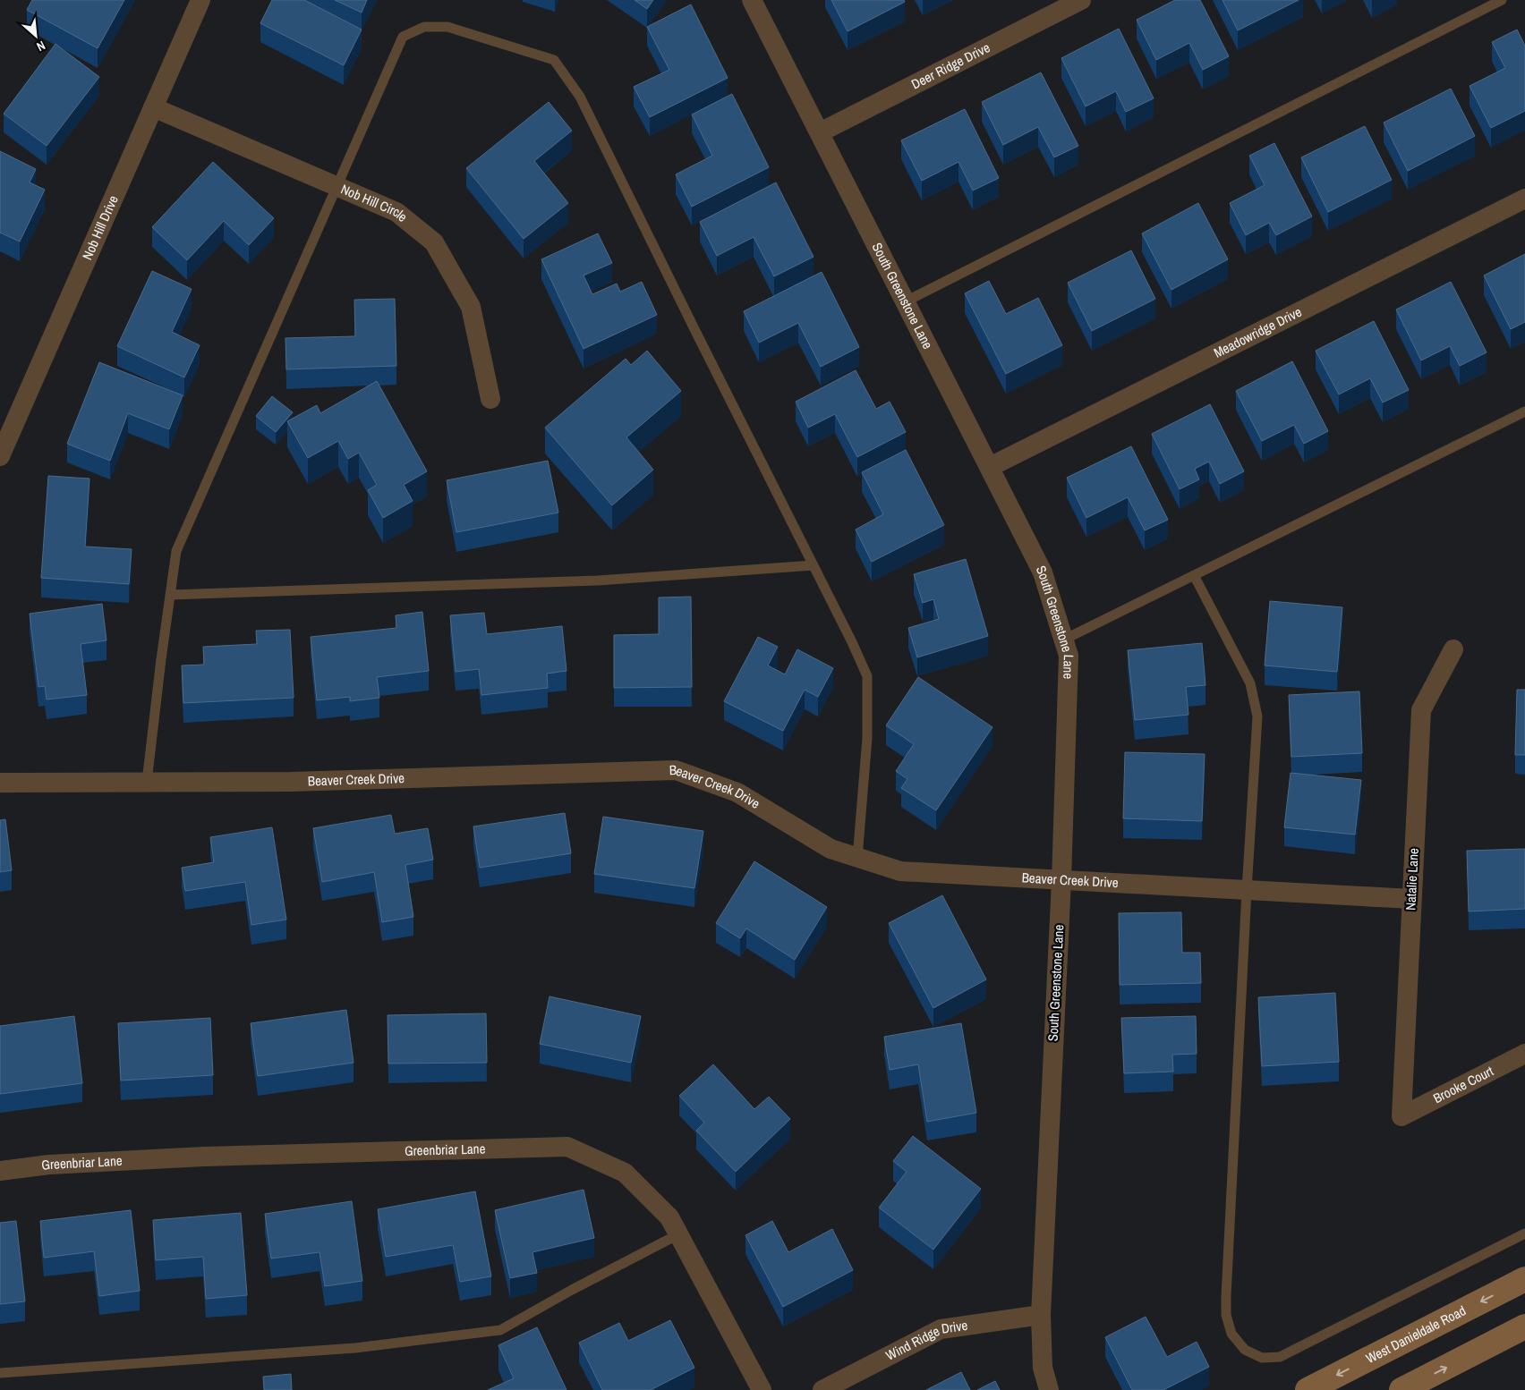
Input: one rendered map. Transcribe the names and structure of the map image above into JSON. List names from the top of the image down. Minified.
{"streets":{"main road":["West Danieldale Road"],"street":["Deer Ridge Drive","Nob Hill Circle","Nob Hill Drive","South Greenstone Lane","Meadowridge Drive","Beaver Creek Drive","Natalie Lane","Brooke Court","Greenbriar Lane","Wind Ridge Drive"]},"crossings":[["Deer Ridge Drive","South Greenstone Lane"],["Nob Hill Circle","Nob Hill Drive"],["South Greenstone Lane","Meadowridge Drive"],["South Greenstone Lane","Beaver Creek Drive"],["South Greenstone Lane","Wind Ridge Drive"],["Beaver Creek Drive","Natalie Lane"],["Natalie Lane","Brooke Court"]],"north":"bottom right"}
